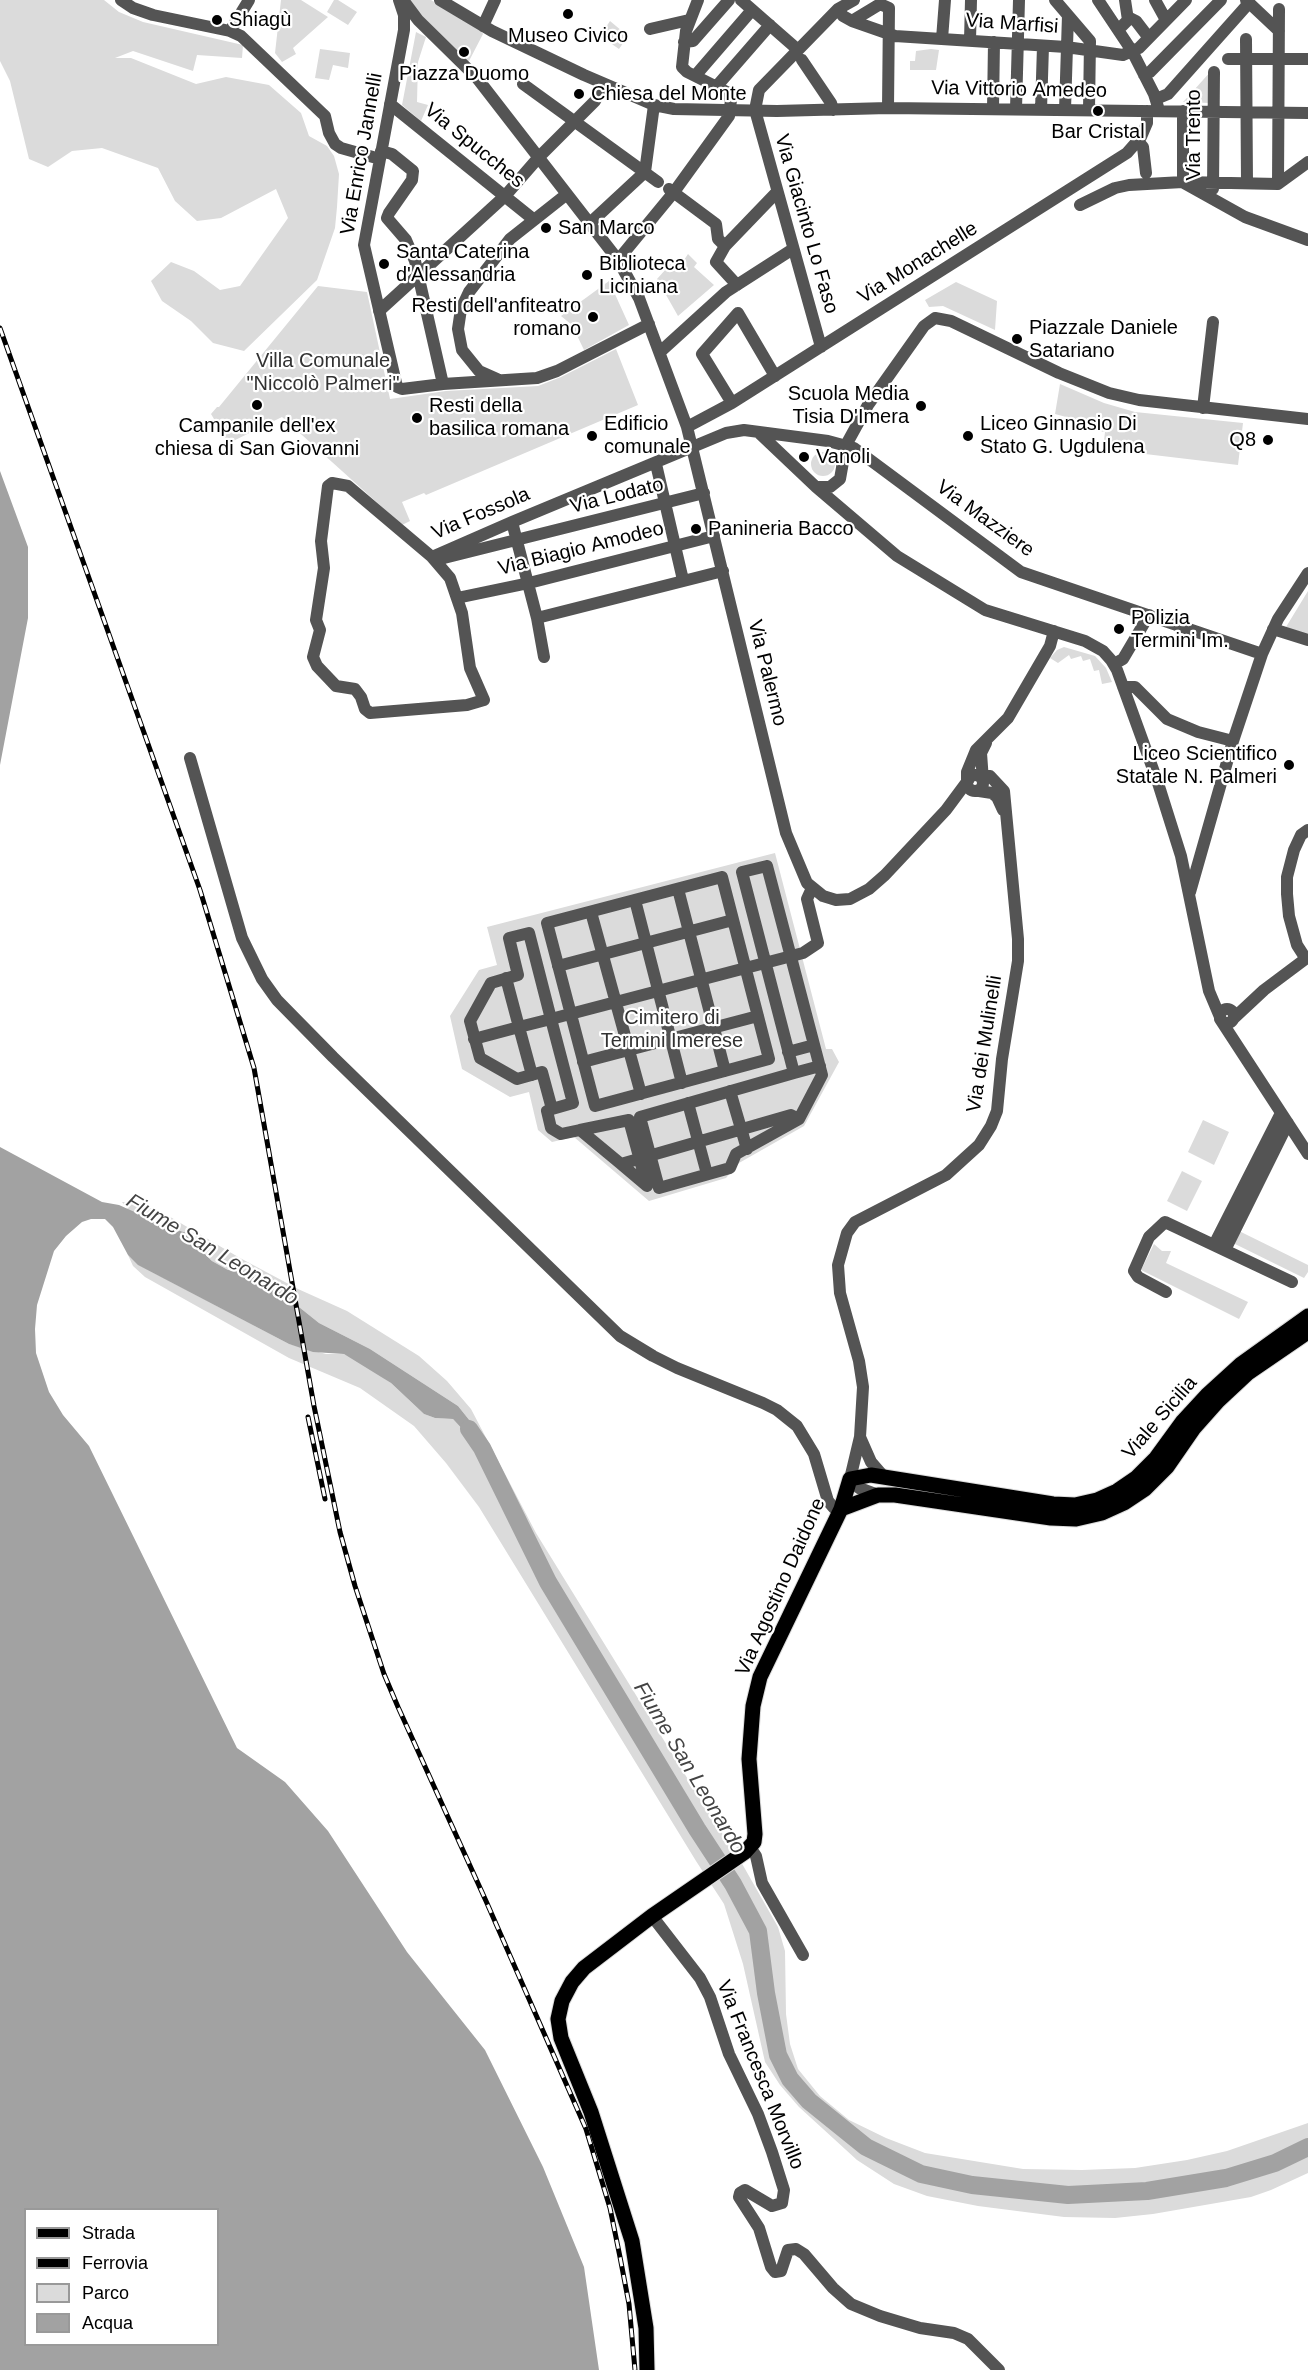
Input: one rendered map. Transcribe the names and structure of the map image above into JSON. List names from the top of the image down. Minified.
{"streets":{"main road":["Viale Sicilia","Via Agostino Daidone"],"street":["Via Marfisi","Via Vittorio Amedeo","Via Trento","Via Spucches","Via Enrico Jannelli","Via Giacinto Lo Faso","Via Monachelle","Via Lodato","Via Fossola","Via Mazziere","Via Biagio Amodeo","Via Palermo","Via dei Mulinelli","Via Francesca Morvillo"]},"crossings":[["Via Vittorio Amedeo","Via Trento"],["Via Vittorio Amedeo","Via Giacinto Lo Faso"],["Via Spucches","Via Enrico Jannelli"],["Via Giacinto Lo Faso","Via Monachelle"],["Via Monachelle","Via Palermo"],["Via Lodato","Via Fossola"],["Via Lodato","Via Palermo"],["Via Fossola","Via Mazziere"],["Via Fossola","Via Biagio Amodeo"],["Via Fossola","Via Palermo"],["Via Mazziere","Via Palermo"],["Via Biagio Amodeo","Via Palermo"],["Via Palermo","Via dei Mulinelli"],["Via dei Mulinelli","Viale Sicilia"],["Via dei Mulinelli","Via Agostino Daidone"],["Viale Sicilia","Via Agostino Daidone"]],"water":["Fiume San Leonardo"],"parks":["Villa Comunale \"Niccolò Palmeri\"","Cimitero di Termini Imerese"],"places":["Museo Civico","Shiagù","Piazza Duomo","Chiesa del Monte","Bar Cristal","San Marco","Santa Caterina d'Alessandria","Biblioteca Liciniana","Resti dell'anfiteatro romano","Piazzale Daniele Satariano","Campanile dell'ex chiesa di San Giovanni","Scuola Media Tisia D'Imera","Resti della basilica romana","Edificio comunale","Liceo Ginnasio Di Stato G. Ugdulena","Q8","Vanoli","Panineria Bacco","Polizia Termini Im.","Liceo Scientifico Statale N. Palmeri"],"legend":["Strada","Ferrovia","Parco","Acqua"]}
